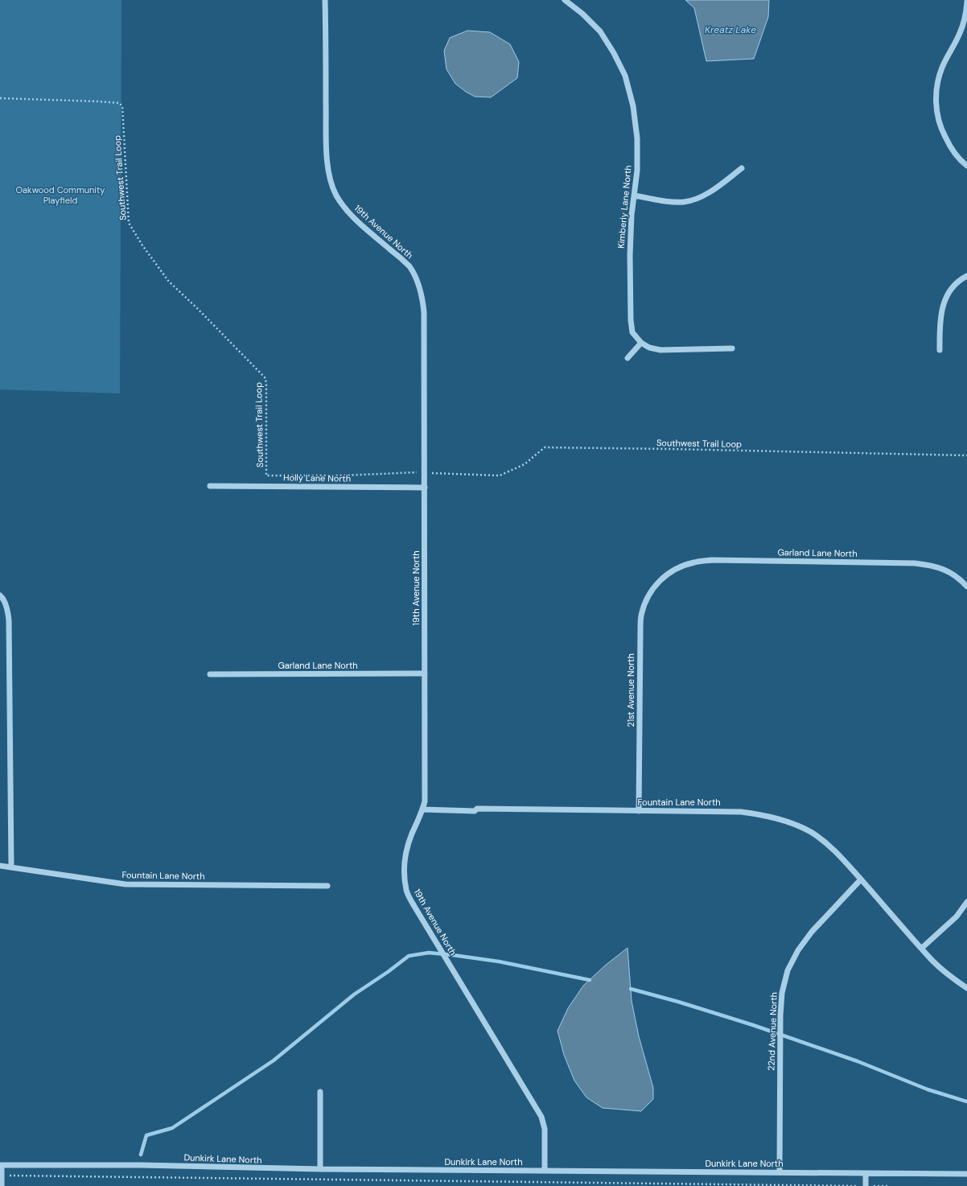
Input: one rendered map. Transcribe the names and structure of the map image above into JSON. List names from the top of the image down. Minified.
{"streets":{"street":["Kimberly Lane North","19th Avenue North","Holly Lane North","Garland Lane North","21st Avenue North","Fountain Lane North","22nd Avenue North","Dunkirk Lane North"],"path":["Southwest Trail Loop"]},"crossings":[["19th Avenue North","Holly Lane North"],["19th Avenue North","Garland Lane North"],["19th Avenue North","Fountain Lane North"],["19th Avenue North","Dunkirk Lane North"],["Garland Lane North","21st Avenue North"],["21st Avenue North","Fountain Lane North"],["Fountain Lane North","22nd Avenue North"],["22nd Avenue North","Dunkirk Lane North"]],"water":["Kreatz Lake"],"parks":["Oakwood Community Playfield"]}
